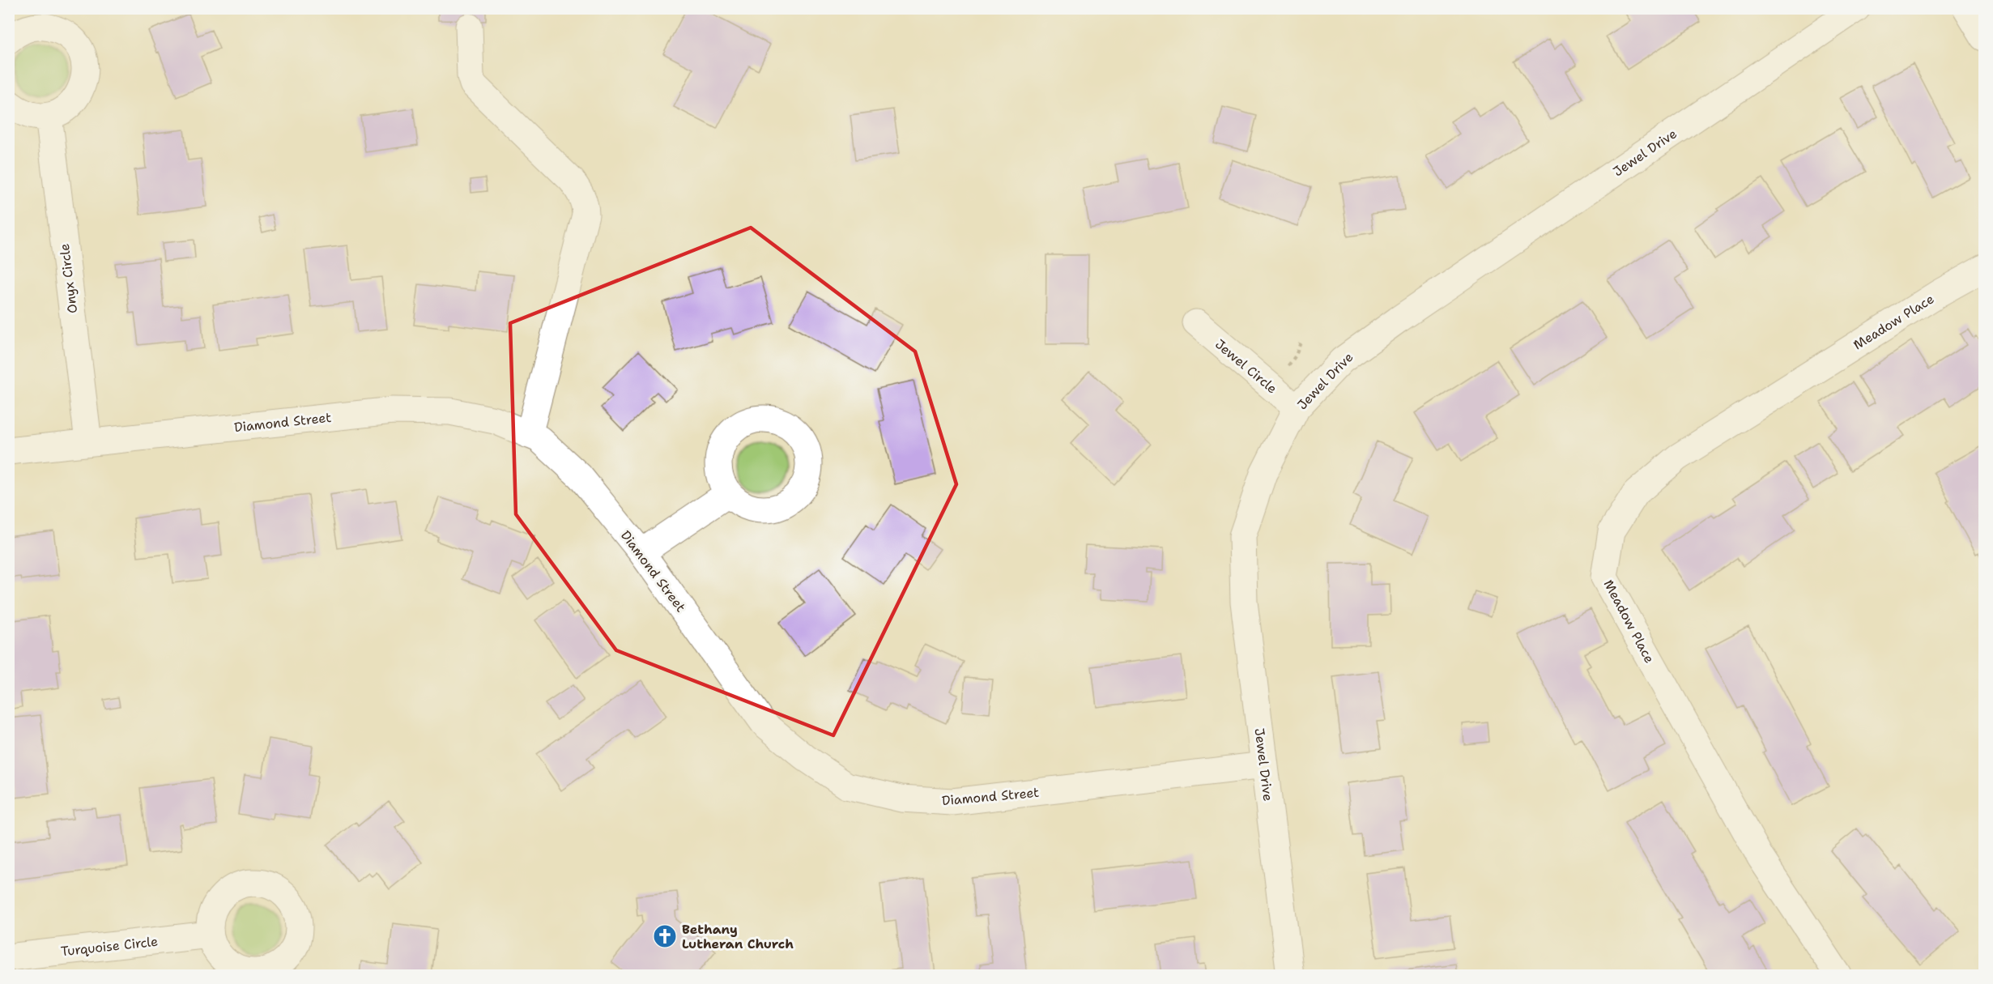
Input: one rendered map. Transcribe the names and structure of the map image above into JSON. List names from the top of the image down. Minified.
{"streets":{"street":["Jewel Drive","Onyx Circle","Meadow Place","Jewel Circle","Diamond Street","Turquoise Circle"]},"crossings":[["Jewel Drive","Jewel Circle"],["Jewel Drive","Diamond Street"],["Onyx Circle","Diamond Street"]],"places":{"church":["Bethany Lutheran Church"]}}
